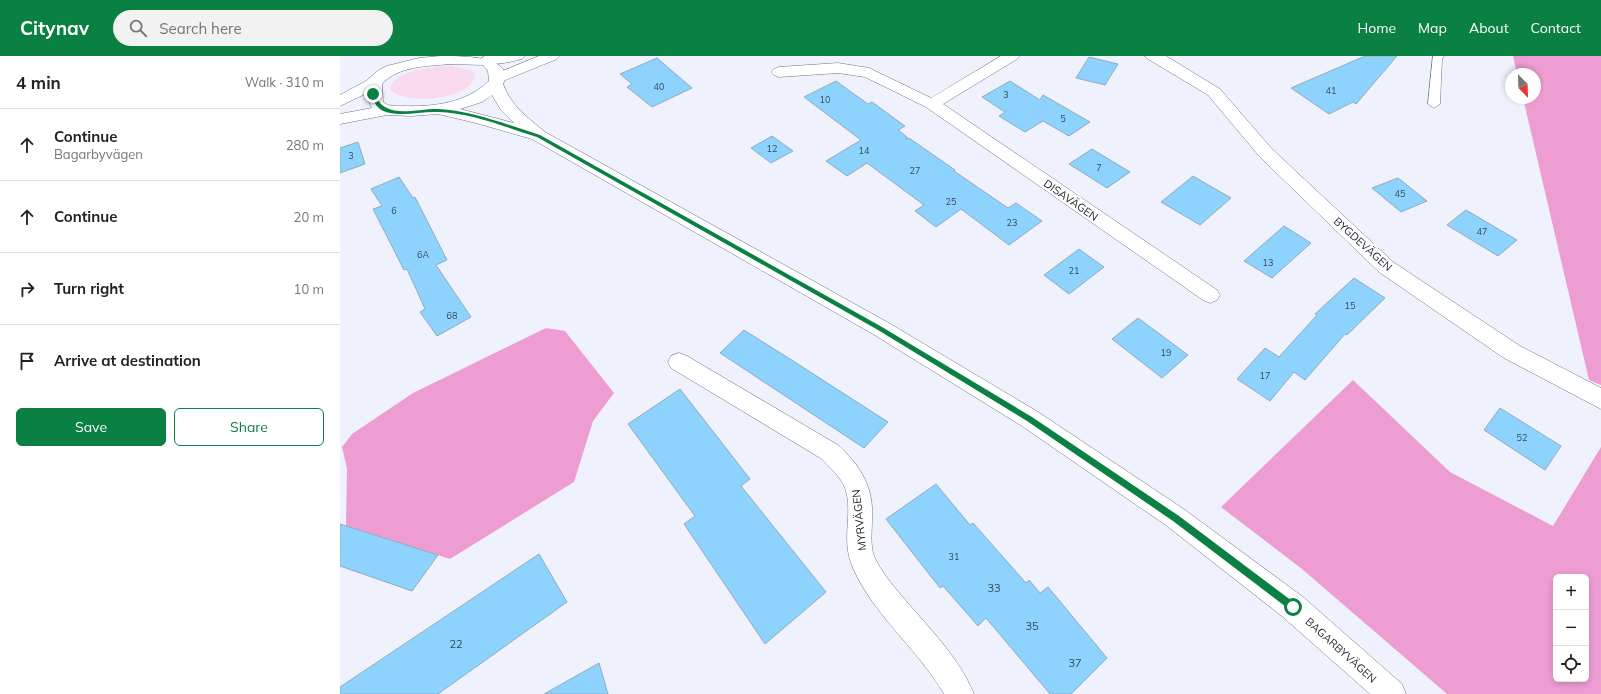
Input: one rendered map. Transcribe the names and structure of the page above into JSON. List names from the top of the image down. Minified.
{"streets":{"street":["DISAVÄGEN","BYGDEVÄGEN","MYRVÄGEN","BAGARBYVÄGEN"]},"house_numbers":["40","41","3","10","5","12","14","3","7","27","45","25","6","23","47","6A","13","21","15","68","19","17","52","31","33","35","22","37"],"north":"bottom right","page":{"header":"Citynav","search":"Search here","nav":["Home","Map","About","Contact"],"heading":["4 min","Walk · 310 m"],"list":[["Continue","Bagarbyvägen","280 m"],["Continue","20 m"],["Turn right","10 m"],"Arrive at destination"],"buttons":["Save","Share"],"map_buttons":["+","−"]}}
